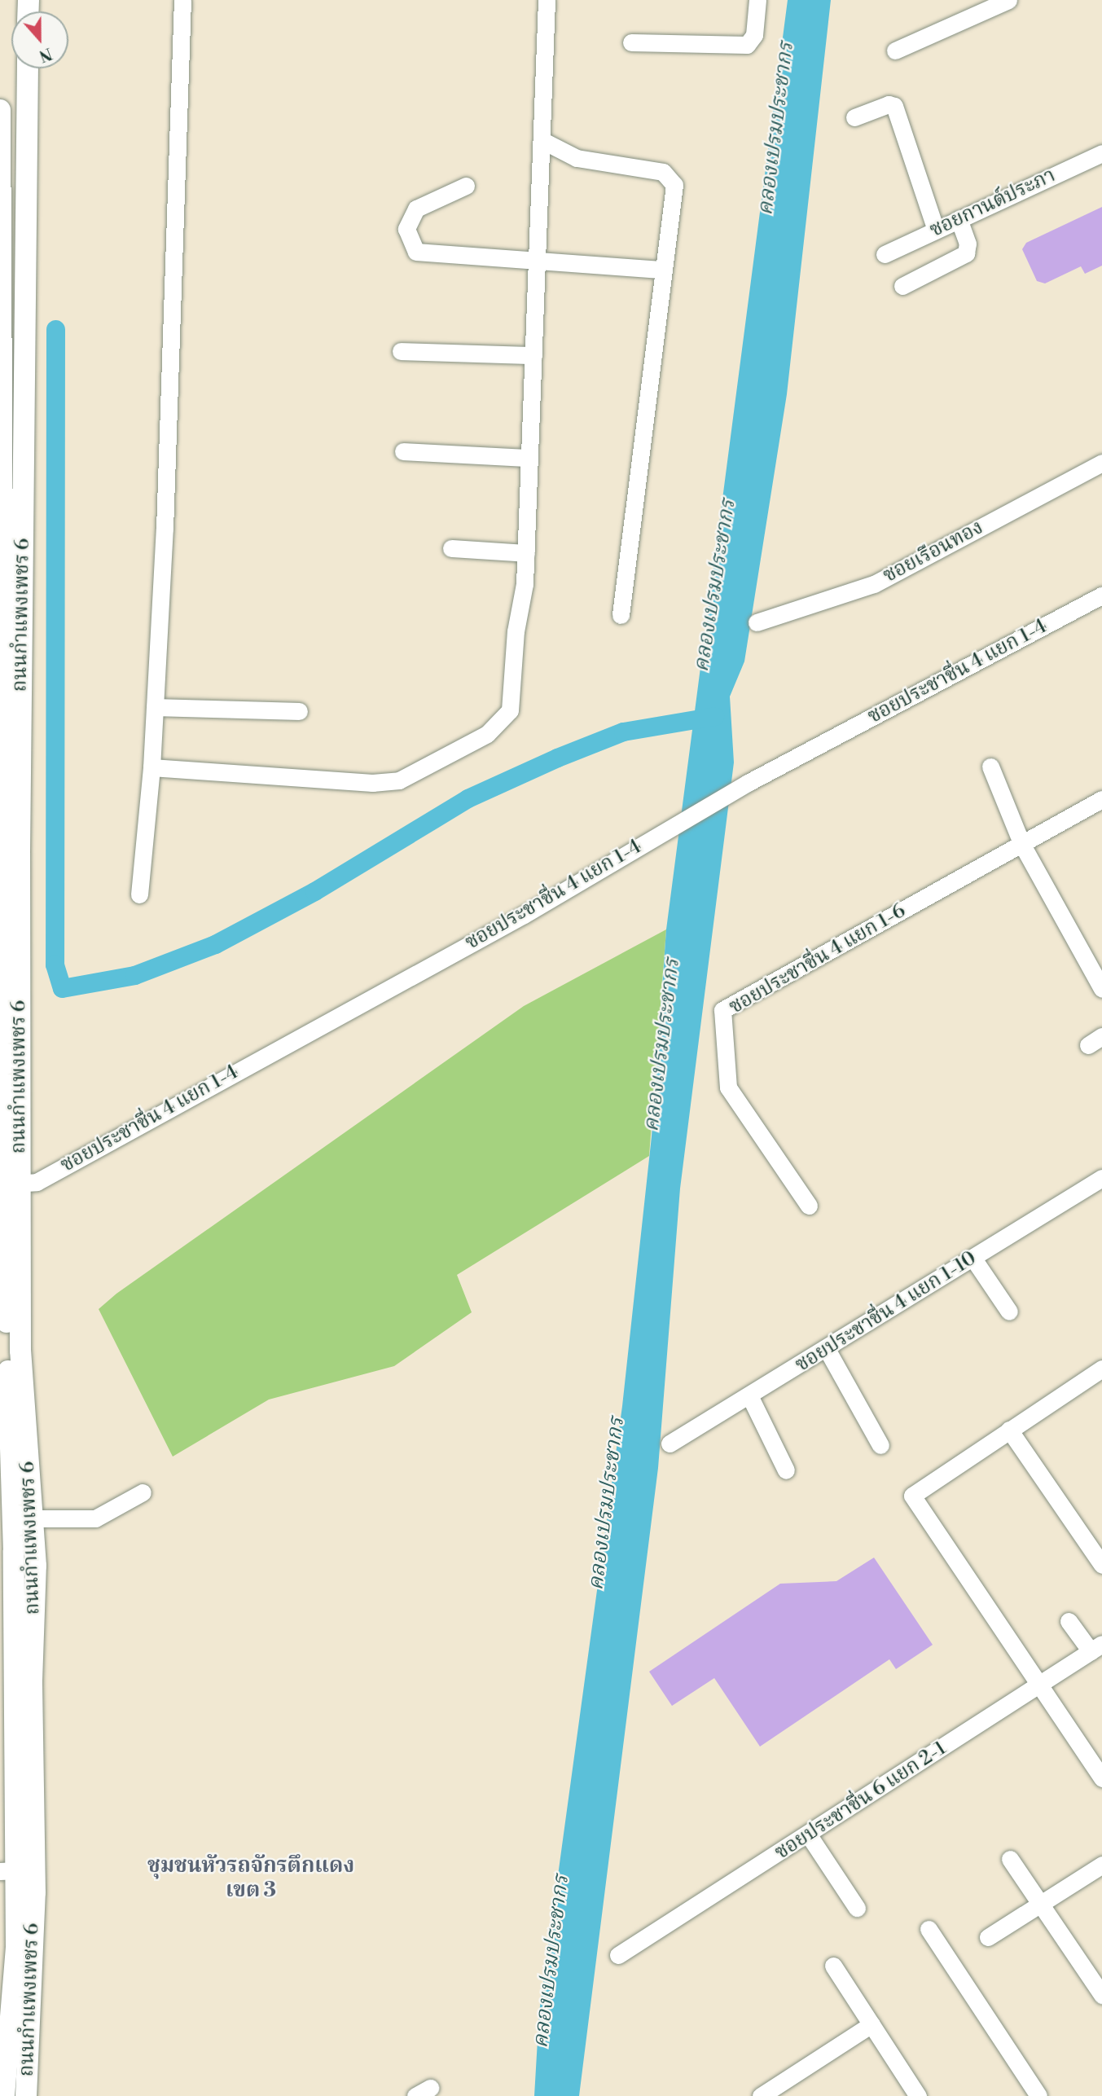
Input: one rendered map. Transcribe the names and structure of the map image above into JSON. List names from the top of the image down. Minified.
{"streets":{"street":["ซอยกานต์ประภา","ซอยเรือนทอง","ถนนกำแพงเพชร 6","ซอยประชาชื่น 4 แยก 1-4","ซอยประชาชื่น 4 แยก 1-6","ซอยประชาชื่น 4 แยก 1-10","ซอยประชาชื่น 6 แยก 2-1"]},"crossings":[["ถนนกำแพงเพชร 6","ซอยประชาชื่น 4 แยก 1-4"]],"districts":["ชุมชนหัวรถจักรตึกแดง เขต 3"],"water":["คลองเปรมประชากร"],"north":"bottom"}
